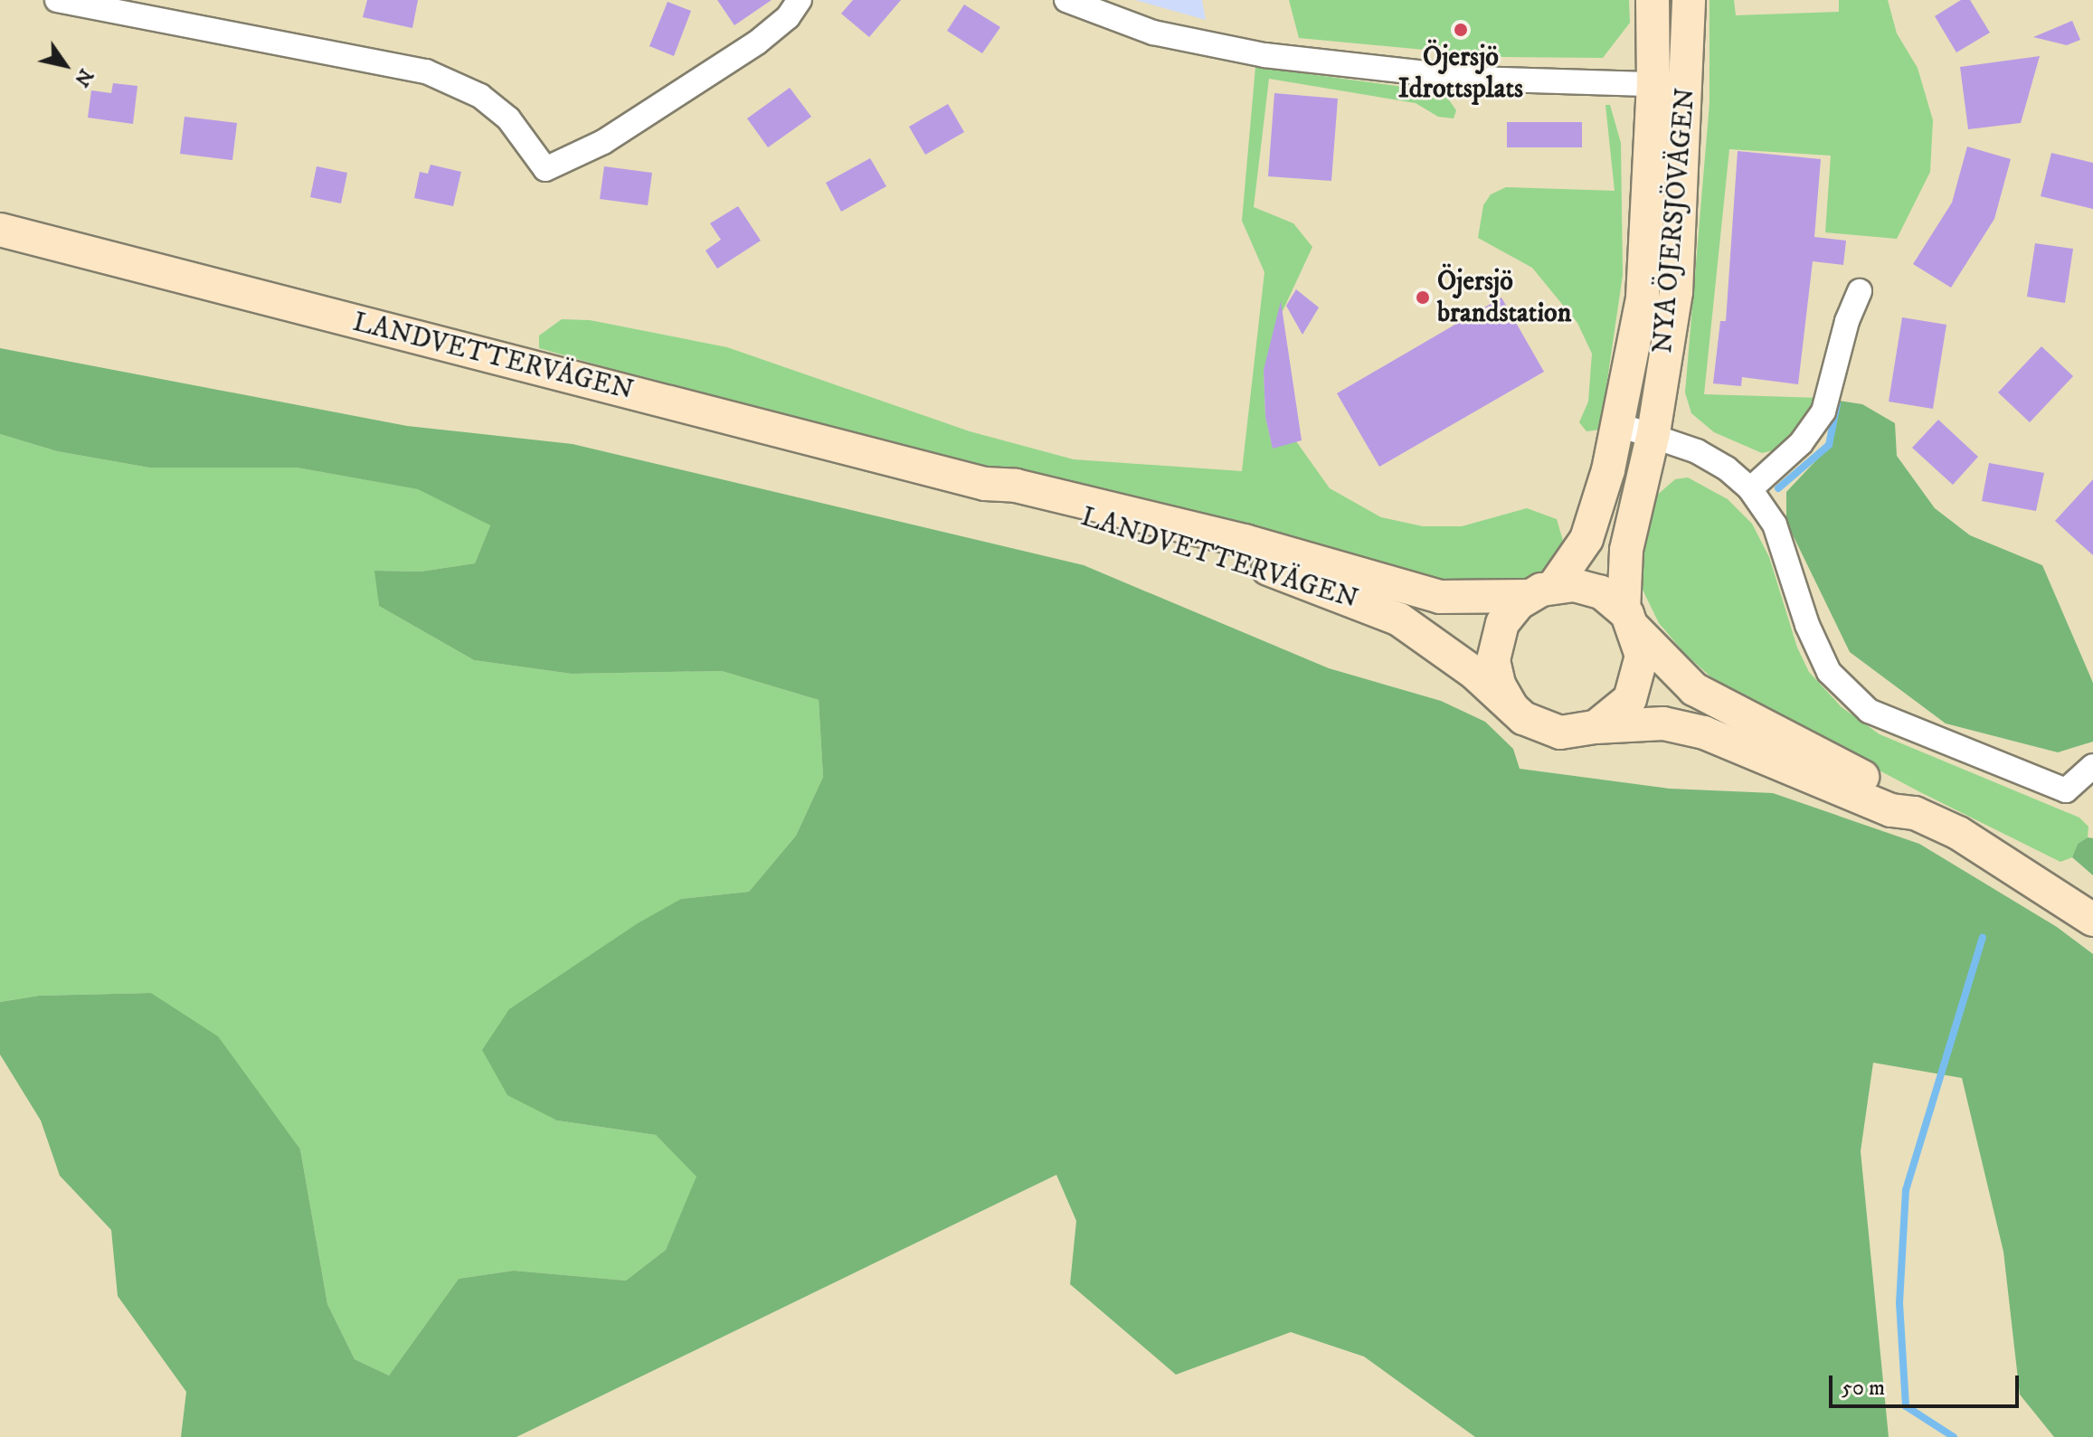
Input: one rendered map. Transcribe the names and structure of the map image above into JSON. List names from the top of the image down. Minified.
{"streets":{"street":["NYA ÖJERSJÖVÄGEN","LANDVETTERVÄGEN"]},"crossings":[["NYA ÖJERSJÖVÄGEN","LANDVETTERVÄGEN"]],"places":["Öjersjö Idrottsplats","Öjersjö brandstation"],"scale_bar":"50 m","north":"bottom right"}
